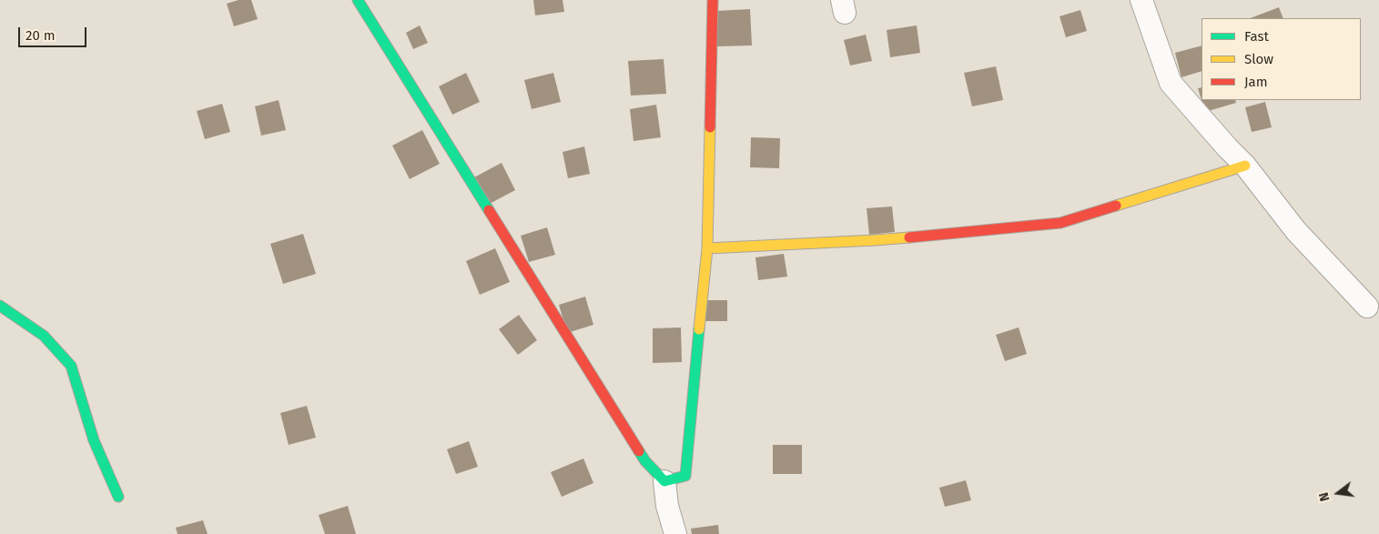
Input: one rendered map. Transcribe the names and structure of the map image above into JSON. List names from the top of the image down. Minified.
{"legend":["Fast","Slow","Jam"],"scale_bar":"20 m","north":"left"}
